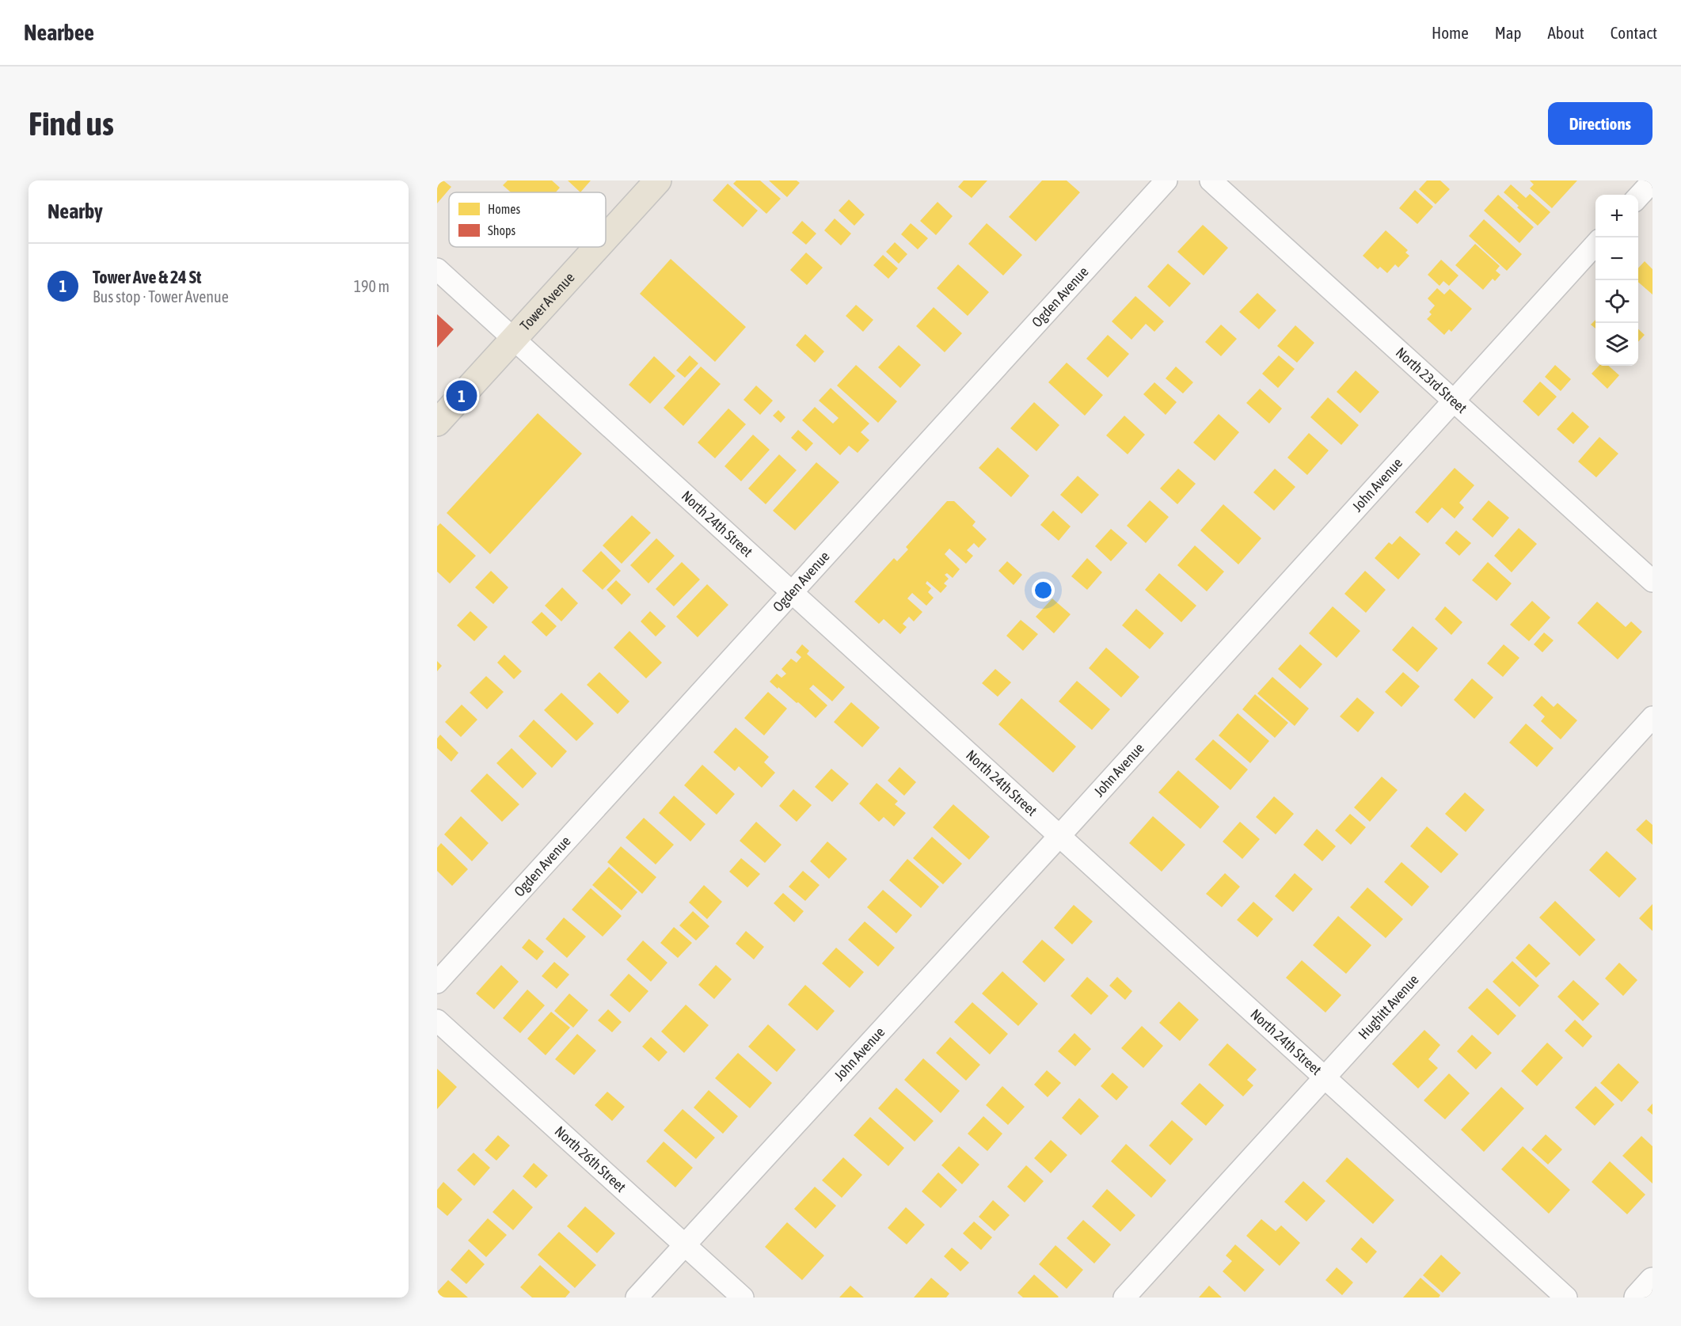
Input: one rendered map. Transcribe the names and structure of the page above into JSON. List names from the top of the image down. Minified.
{"streets":{"main road":["Tower Avenue"],"street":["Ogden Avenue","North 23rd Street","John Avenue","North 24th Street","Hughitt Avenue","North 26th Street"]},"crossings":[["Ogden Avenue","North 24th Street"],["Tower Avenue","North 24th Street"],["North 23rd Street","John Avenue"],["John Avenue","North 24th Street"],["John Avenue","North 26th Street"],["North 24th Street","Hughitt Avenue"]],"legend":["Homes","Shops"],"page":{"header":"Nearbee","nav":["Home","Map","About","Contact"],"buttons":"Directions","title":"Find us","heading":"Nearby","map_buttons":["+","−"],"list":[{"mark":"1","name":"Tower Ave & 24 St","note":"Bus stop · Tower Avenue","value":"190 m"}],"pins":"1"}}
